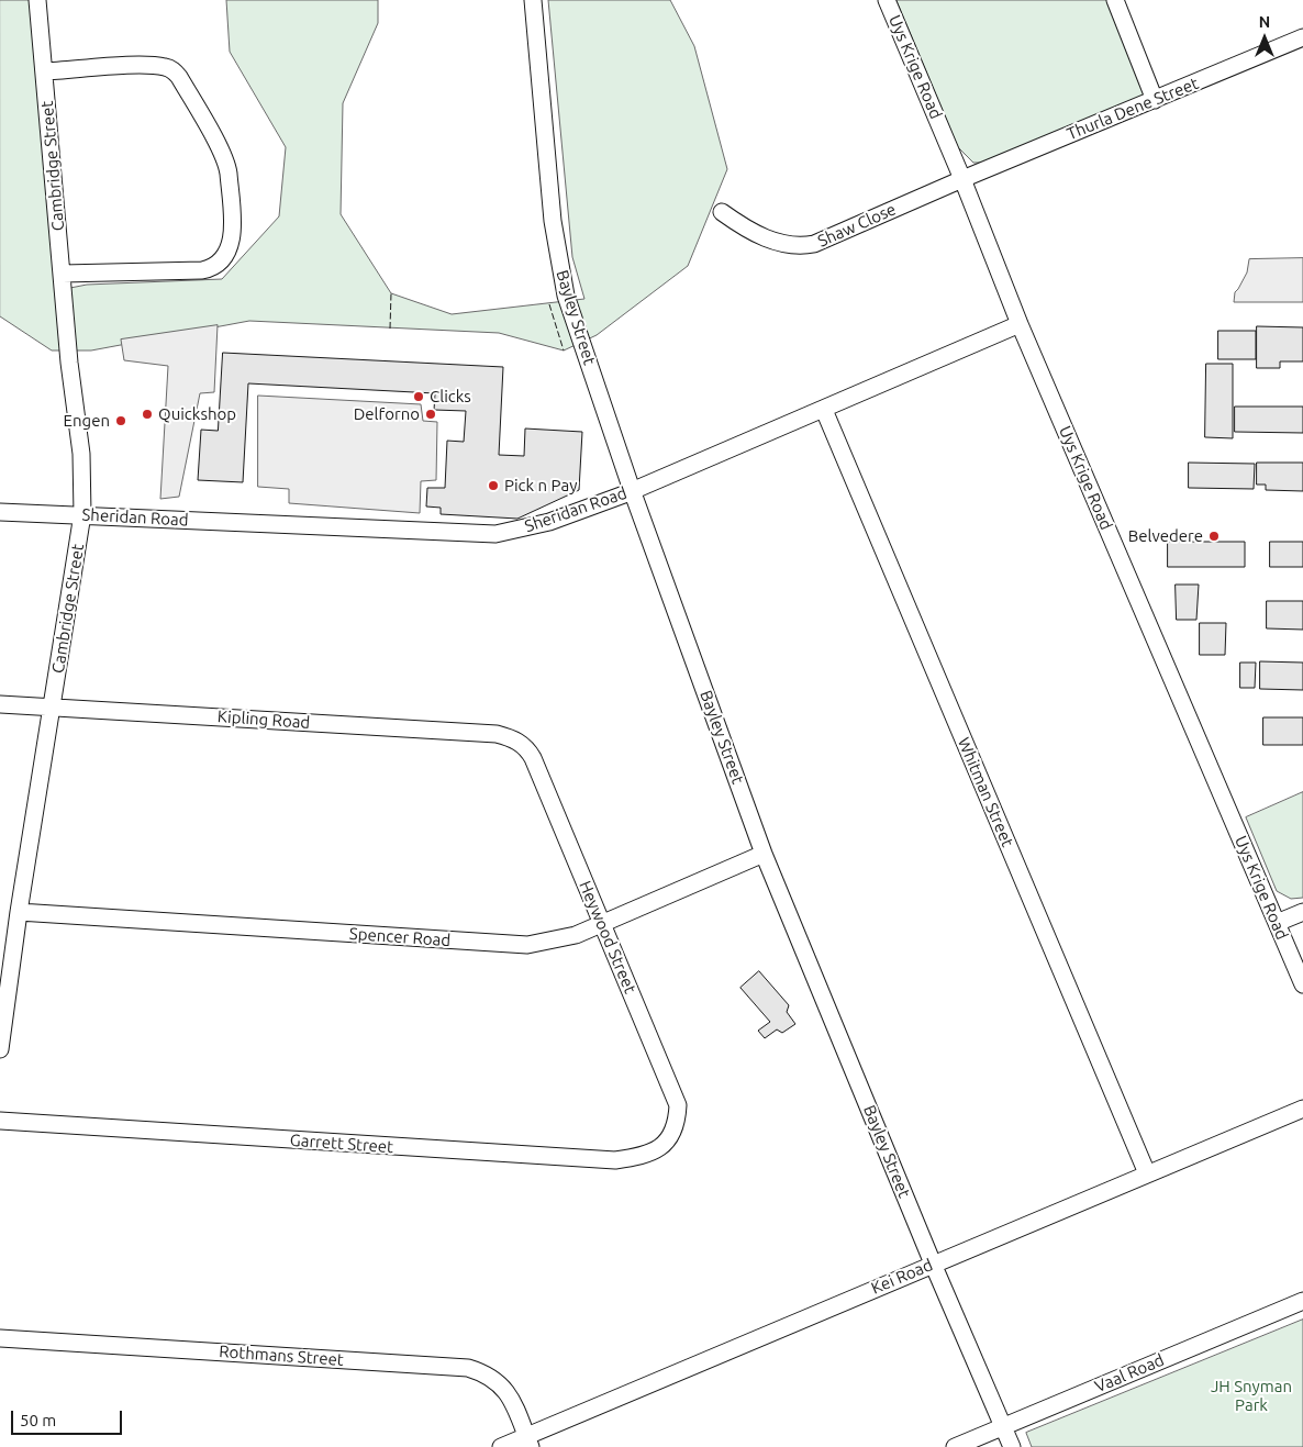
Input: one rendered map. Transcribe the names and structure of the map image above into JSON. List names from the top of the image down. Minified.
{"streets":{"street":["Uys Krige Road","Thurla Dene Street","Cambridge Street","Shaw Close","Bayley Street","Sheridan Road","Kipling Road","Whitman Street","Spencer Road","Heywood Street","Garrett Street","Kei Road","Rothmans Street","Vaal Road"]},"crossings":[["Uys Krige Road","Thurla Dene Street"],["Uys Krige Road","Shaw Close"],["Uys Krige Road","Sheridan Road"],["Thurla Dene Street","Shaw Close"],["Cambridge Street","Sheridan Road"],["Cambridge Street","Kipling Road"],["Cambridge Street","Spencer Road"],["Bayley Street","Sheridan Road"],["Bayley Street","Spencer Road"],["Bayley Street","Kei Road"],["Bayley Street","Vaal Road"],["Sheridan Road","Whitman Street"],["Kipling Road","Heywood Street"],["Whitman Street","Kei Road"],["Spencer Road","Heywood Street"],["Heywood Street","Garrett Street"],["Kei Road","Rothmans Street"]],"parks":["JH Snyman Park"],"places":["Clicks","Quickshop","Delforno","Engen","Pick n Pay","Belvedere"],"scale_bar":"50 m","north":"top"}
